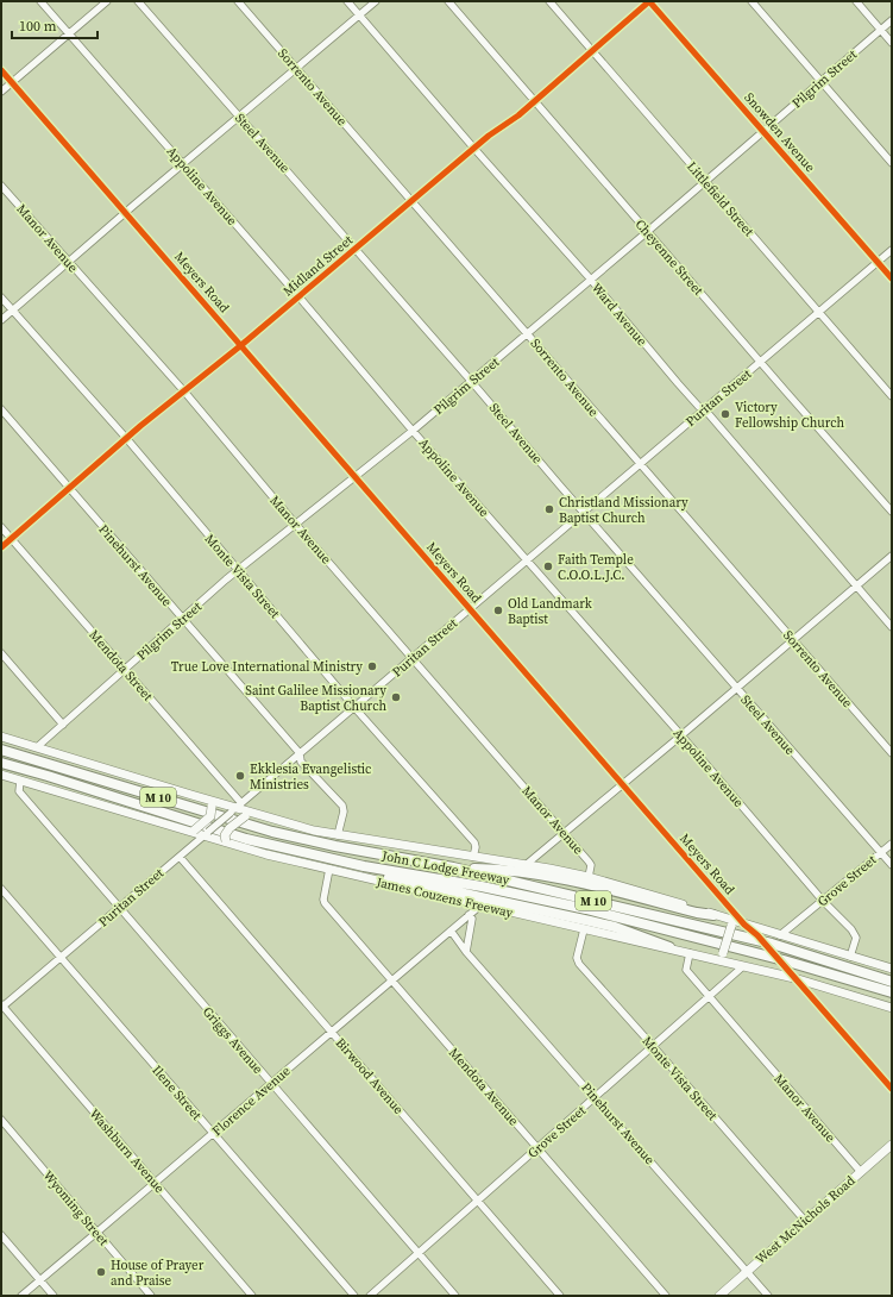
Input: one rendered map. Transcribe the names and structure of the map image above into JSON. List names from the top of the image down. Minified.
{"streets":{"highway":["M 10","John C Lodge Freeway"],"main road":["James Couzens Freeway","West McNichols Road"],"street":["Pilgrim Street","Sorrento Avenue","Snowden Avenue","Steel Avenue","Appoline Avenue","Littlefield Street","Manor Avenue","Cheyenne Street","Midland Street","Meyers Road","Ward Avenue","Puritan Street","Pinehurst Avenue","Monte Vista Street","Mendota Street","Grove Street","Griggs Avenue","Birwood Avenue","Mendota Avenue","Ilene Street","Florence Avenue","Washburn Avenue","Wyoming Street"]},"crossings":[["Pilgrim Street","Sorrento Avenue"],["Pilgrim Street","Snowden Avenue"],["Pilgrim Street","Steel Avenue"],["Pilgrim Street","Appoline Avenue"],["Pilgrim Street","Littlefield Street"],["Pilgrim Street","Manor Avenue"],["Pilgrim Street","Cheyenne Street"],["Pilgrim Street","Meyers Road"],["Pilgrim Street","Ward Avenue"],["Pilgrim Street","Pinehurst Avenue"],["Pilgrim Street","Monte Vista Street"],["Pilgrim Street","Mendota Street"],["Sorrento Avenue","Midland Street"],["Sorrento Avenue","Puritan Street"],["Snowden Avenue","Midland Street"],["Snowden Avenue","Puritan Street"],["Steel Avenue","Midland Street"],["Steel Avenue","Puritan Street"],["Steel Avenue","Grove Street"],["Appoline Avenue","Midland Street"],["Appoline Avenue","Puritan Street"],["Appoline Avenue","Grove Street"],["Littlefield Street","Midland Street"],["Littlefield Street","Puritan Street"],["Manor Avenue","Midland Street"],["Manor Avenue","Puritan Street"],["Manor Avenue","Grove Street"],["Manor Avenue","James Couzens Freeway"],["Manor Avenue","West McNichols Road"],["Cheyenne Street","Midland Street"],["Cheyenne Street","Puritan Street"],["Midland Street","Meyers Road"],["Midland Street","Ward Avenue"],["Midland Street","Pinehurst Avenue"],["Midland Street","Monte Vista Street"],["Midland Street","Mendota Street"],["Meyers Road","Puritan Street"],["Meyers Road","James Couzens Freeway"],["Ward Avenue","Puritan Street"],["Puritan Street","Pinehurst Avenue"],["Puritan Street","Monte Vista Street"],["Puritan Street","Mendota Street"],["Puritan Street","James Couzens Freeway"],["Puritan Street","Griggs Avenue"],["Puritan Street","Birwood Avenue"],["Puritan Street","Ilene Street"],["Puritan Street","Washburn Avenue"],["Pinehurst Avenue","Grove Street"],["Pinehurst Avenue","Florence Avenue"],["Pinehurst Avenue","West McNichols Road"],["Monte Vista Street","Grove Street"],["Monte Vista Street","James Couzens Freeway"],["Monte Vista Street","West McNichols Road"],["Grove Street","James Couzens Freeway"],["Grove Street","Griggs Avenue"],["Grove Street","Birwood Avenue"],["Grove Street","Mendota Avenue"],["James Couzens Freeway","Griggs Avenue"],["James Couzens Freeway","Mendota Avenue"],["James Couzens Freeway","Florence Avenue"],["Griggs Avenue","Florence Avenue"],["Birwood Avenue","Florence Avenue"],["Mendota Avenue","Florence Avenue"],["Ilene Street","Florence Avenue"],["Florence Avenue","Washburn Avenue"],["Florence Avenue","Wyoming Street"]],"places":["Victory Fellowship Church","Christland Missionary Baptist Church","Faith Temple C.O.O.L.J.C.","Old Landmark Baptist","True Love International Ministry","Saint Galilee Missionary Baptist Church","Ekklesia Evangelistic Ministries","House of Prayer and Praise"],"scale_bar":"100 m"}
